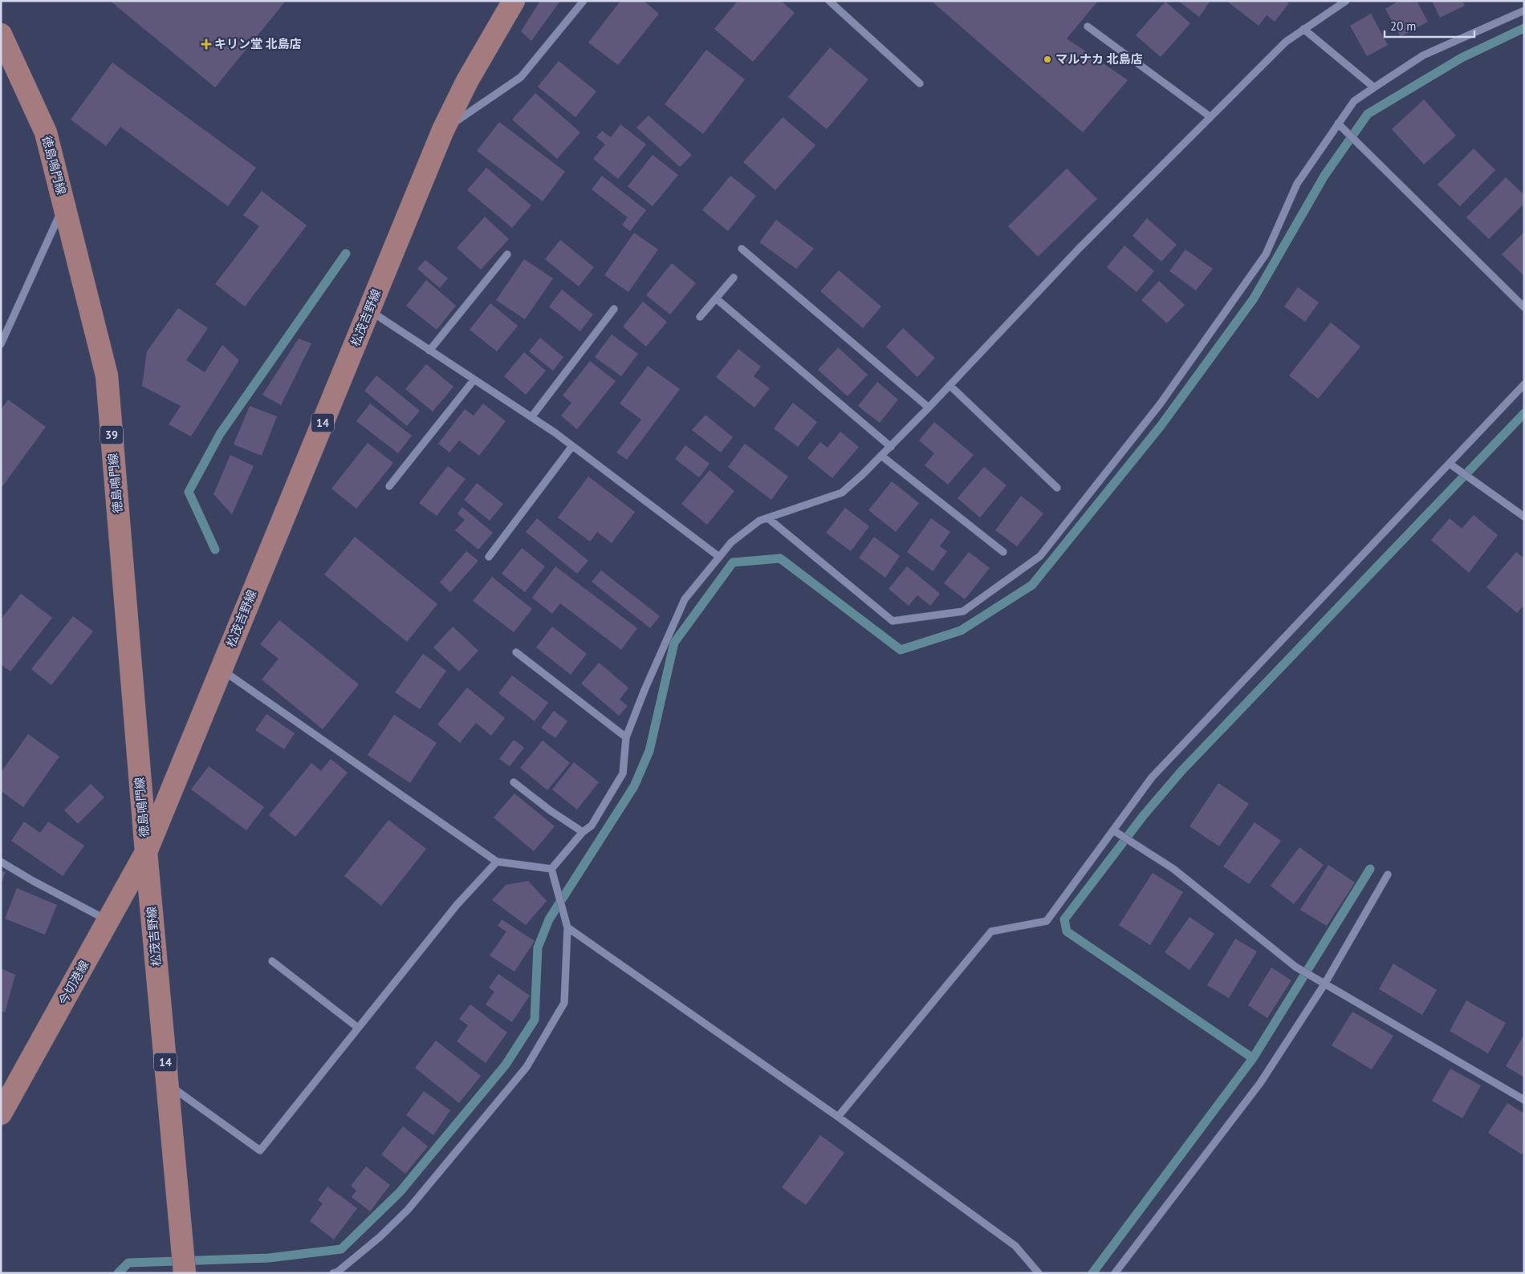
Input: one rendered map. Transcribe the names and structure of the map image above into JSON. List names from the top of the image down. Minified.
{"streets":{"main road":["徳島鳴門線","松茂吉野線","14","39","今切港線"]},"crossings":[["徳島鳴門線","松茂吉野線"],["徳島鳴門線","今切港線"],["松茂吉野線","今切港線"]],"places":{"health":["キリン堂 北島店"],"other":["マルナカ 北島店"]},"scale_bar":"20 m"}
